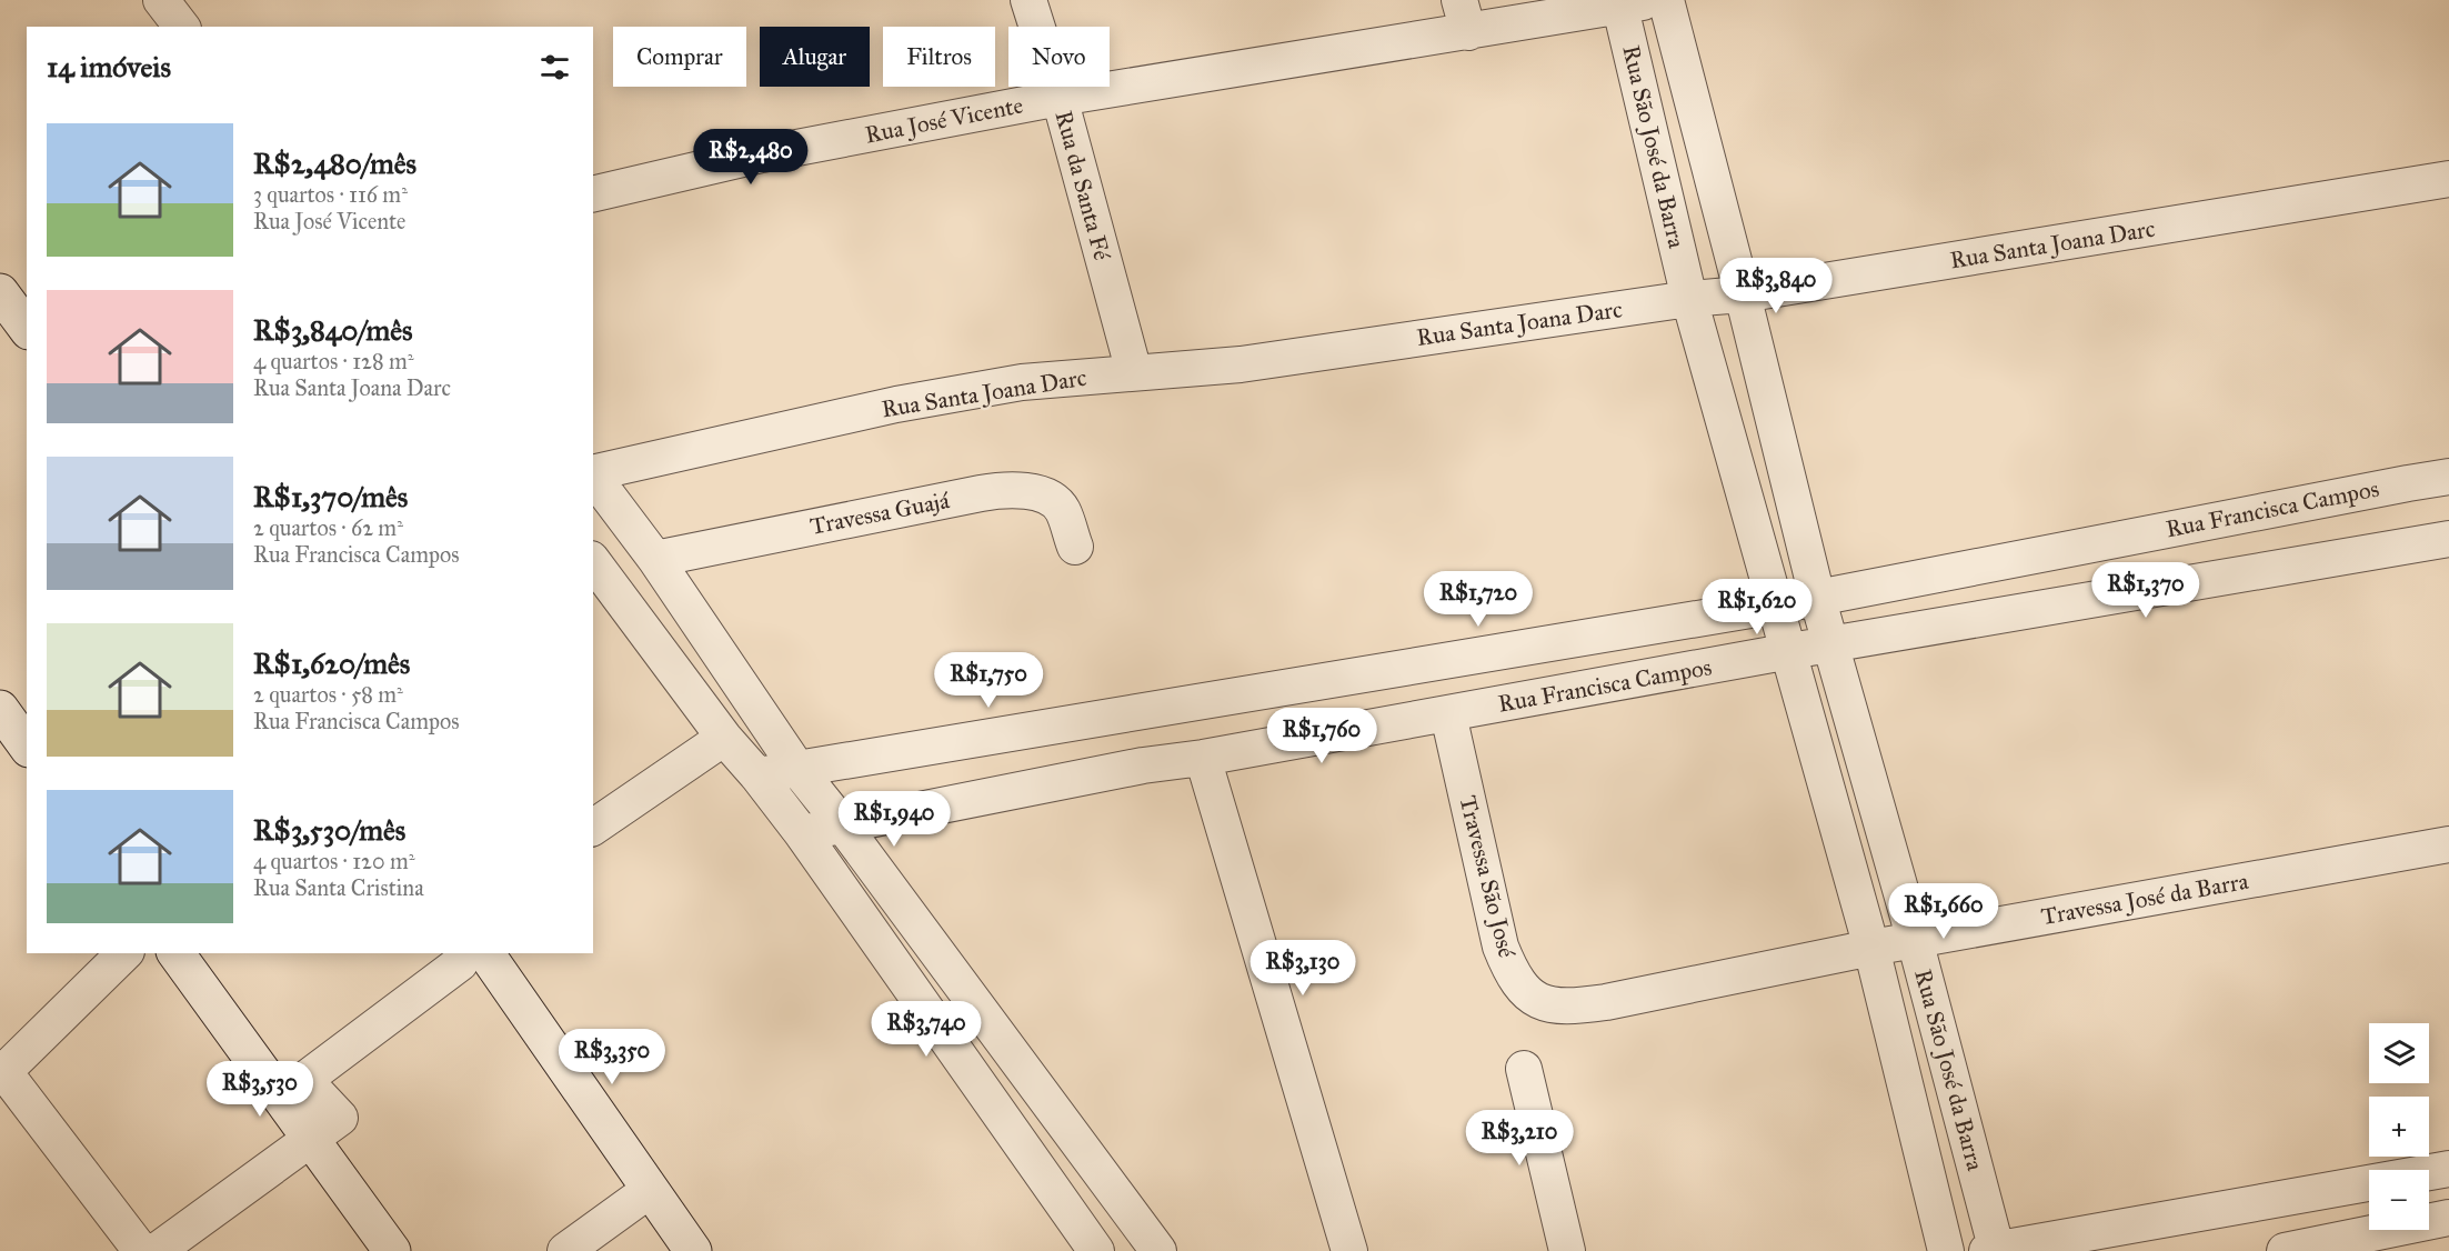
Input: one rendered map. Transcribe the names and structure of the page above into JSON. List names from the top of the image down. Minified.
{"streets":{"street":["Rua José Vicente","Rua São José da Barra","Rua da Santa Fé","Rua Santa Joana Darc","Rua Francisca Campos","Travessa Guajá","Travessa São José","Travessa José da Barra"]},"crossings":[["Rua José Vicente","Rua São José da Barra"],["Rua José Vicente","Rua da Santa Fé"],["Rua São José da Barra","Rua Santa Joana Darc"],["Rua São José da Barra","Rua Francisca Campos"],["Rua São José da Barra","Travessa José da Barra"],["Rua da Santa Fé","Rua Santa Joana Darc"],["Rua Francisca Campos","Travessa São José"],["Travessa São José","Travessa José da Barra"]],"page":{"chip":["Comprar","Alugar","Filtros","Novo"],"heading":"14 imóveis","list":[{"name":"R$2,480/mês","note":"3 quartos · 116 m² · Rua José Vicente"},{"name":"R$3,840/mês","note":"4 quartos · 128 m² · Rua Santa Joana Darc"},{"name":"R$1,370/mês","note":"2 quartos · 62 m² · Rua Francisca Campos"},{"name":"R$1,620/mês","note":"2 quartos · 58 m² · Rua Francisca Campos"},{"name":"R$3,530/mês","note":"4 quartos · 120 m² · Rua Santa Cristina"}],"price":["R$2,480","R$3,840","R$1,370","R$1,720","R$1,620","R$1,750","R$1,760","R$1,940","R$1,660","R$3,130","R$3,740","R$3,350","R$3,530","R$3,210"],"map_buttons":["+","−"]}}
